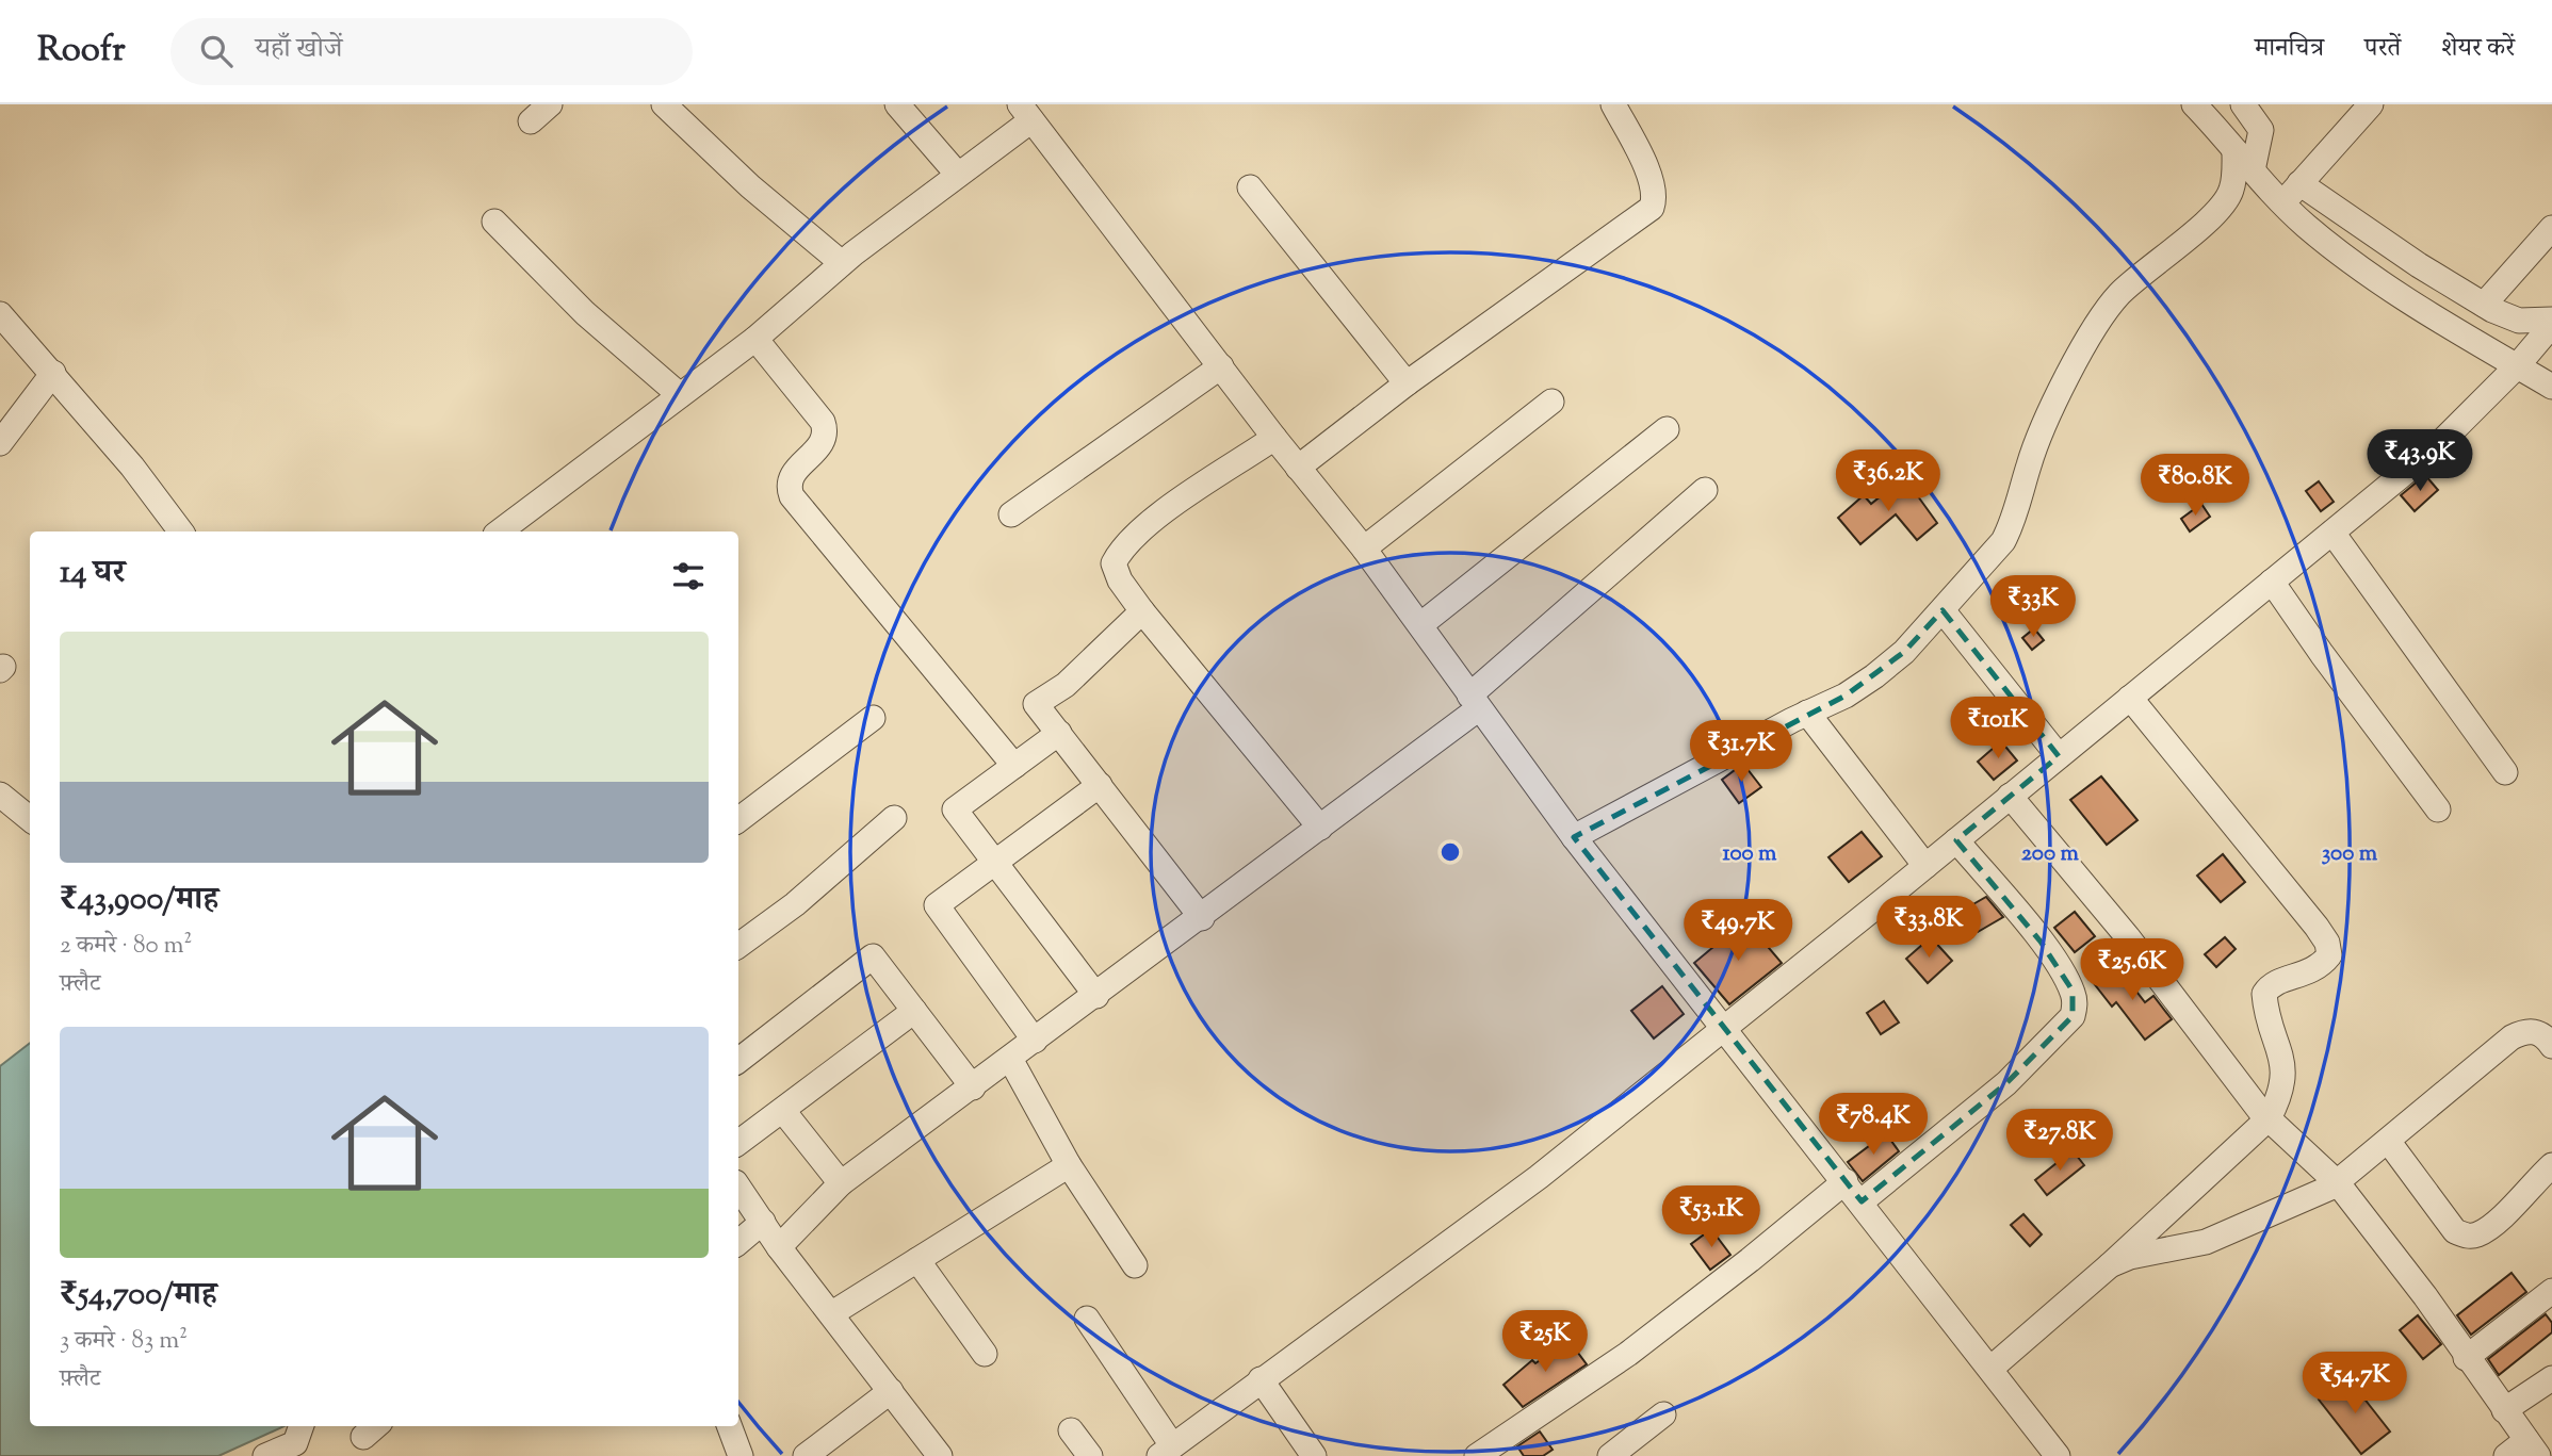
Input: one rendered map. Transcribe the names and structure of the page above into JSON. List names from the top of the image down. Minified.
{"page":{"header":"Roofr","search":"यहाँ खोजें","nav":["मानचित्र","परतें","शेयर करें"],"price":["₹43.9K","₹36.2K","₹80.8K","₹33K","₹101K","₹31.7K","₹33.8K","₹49.7K","₹25.6K","₹78.4K","₹27.8K","₹53.1K","₹25K","₹54.7K"],"heading":"14 घर","list":[{"name":"₹43,900/माह","note":"2 कमरे · 80 m² · फ़्लैट"},{"name":"₹54,700/माह","note":"3 कमरे · 83 m² · फ़्लैट"}]},"rings":["100 m","200 m","300 m"]}
